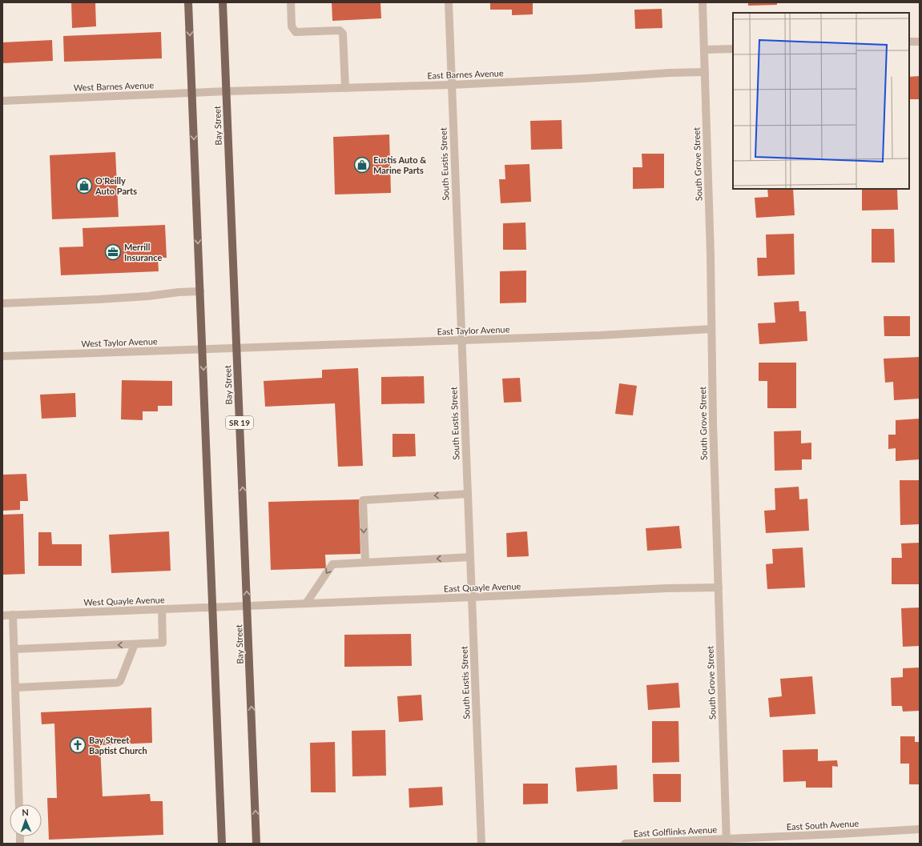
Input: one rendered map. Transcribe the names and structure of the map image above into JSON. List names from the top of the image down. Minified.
{"streets":{"main road":["Bay Street","SR 19"],"street":["East Barnes Avenue","West Barnes Avenue","South Eustis Street","South Grove Street","East Taylor Avenue","West Taylor Avenue","East Quayle Avenue","West Quayle Avenue","East South Avenue","East Golflinks Avenue"]},"crossings":[["East Barnes Avenue","West Barnes Avenue"],["East Barnes Avenue","Bay Street"],["East Barnes Avenue","South Eustis Street"],["East Barnes Avenue","South Grove Street"],["West Barnes Avenue","Bay Street"],["Bay Street","East Taylor Avenue"],["Bay Street","West Taylor Avenue"],["Bay Street","East Quayle Avenue"],["Bay Street","West Quayle Avenue"],["South Eustis Street","East Taylor Avenue"],["South Eustis Street","East Quayle Avenue"],["South Grove Street","East Taylor Avenue"],["South Grove Street","East Quayle Avenue"],["South Grove Street","East South Avenue"],["South Grove Street","East Golflinks Avenue"],["East Taylor Avenue","West Taylor Avenue"],["East Quayle Avenue","West Quayle Avenue"],["East South Avenue","East Golflinks Avenue"]],"places":{"shop":["Eustis Auto & Marine Parts","O'Reilly Auto Parts"],"office":["Merrill Insurance"],"church":["Bay Street Baptist Church"]},"north":"top"}
